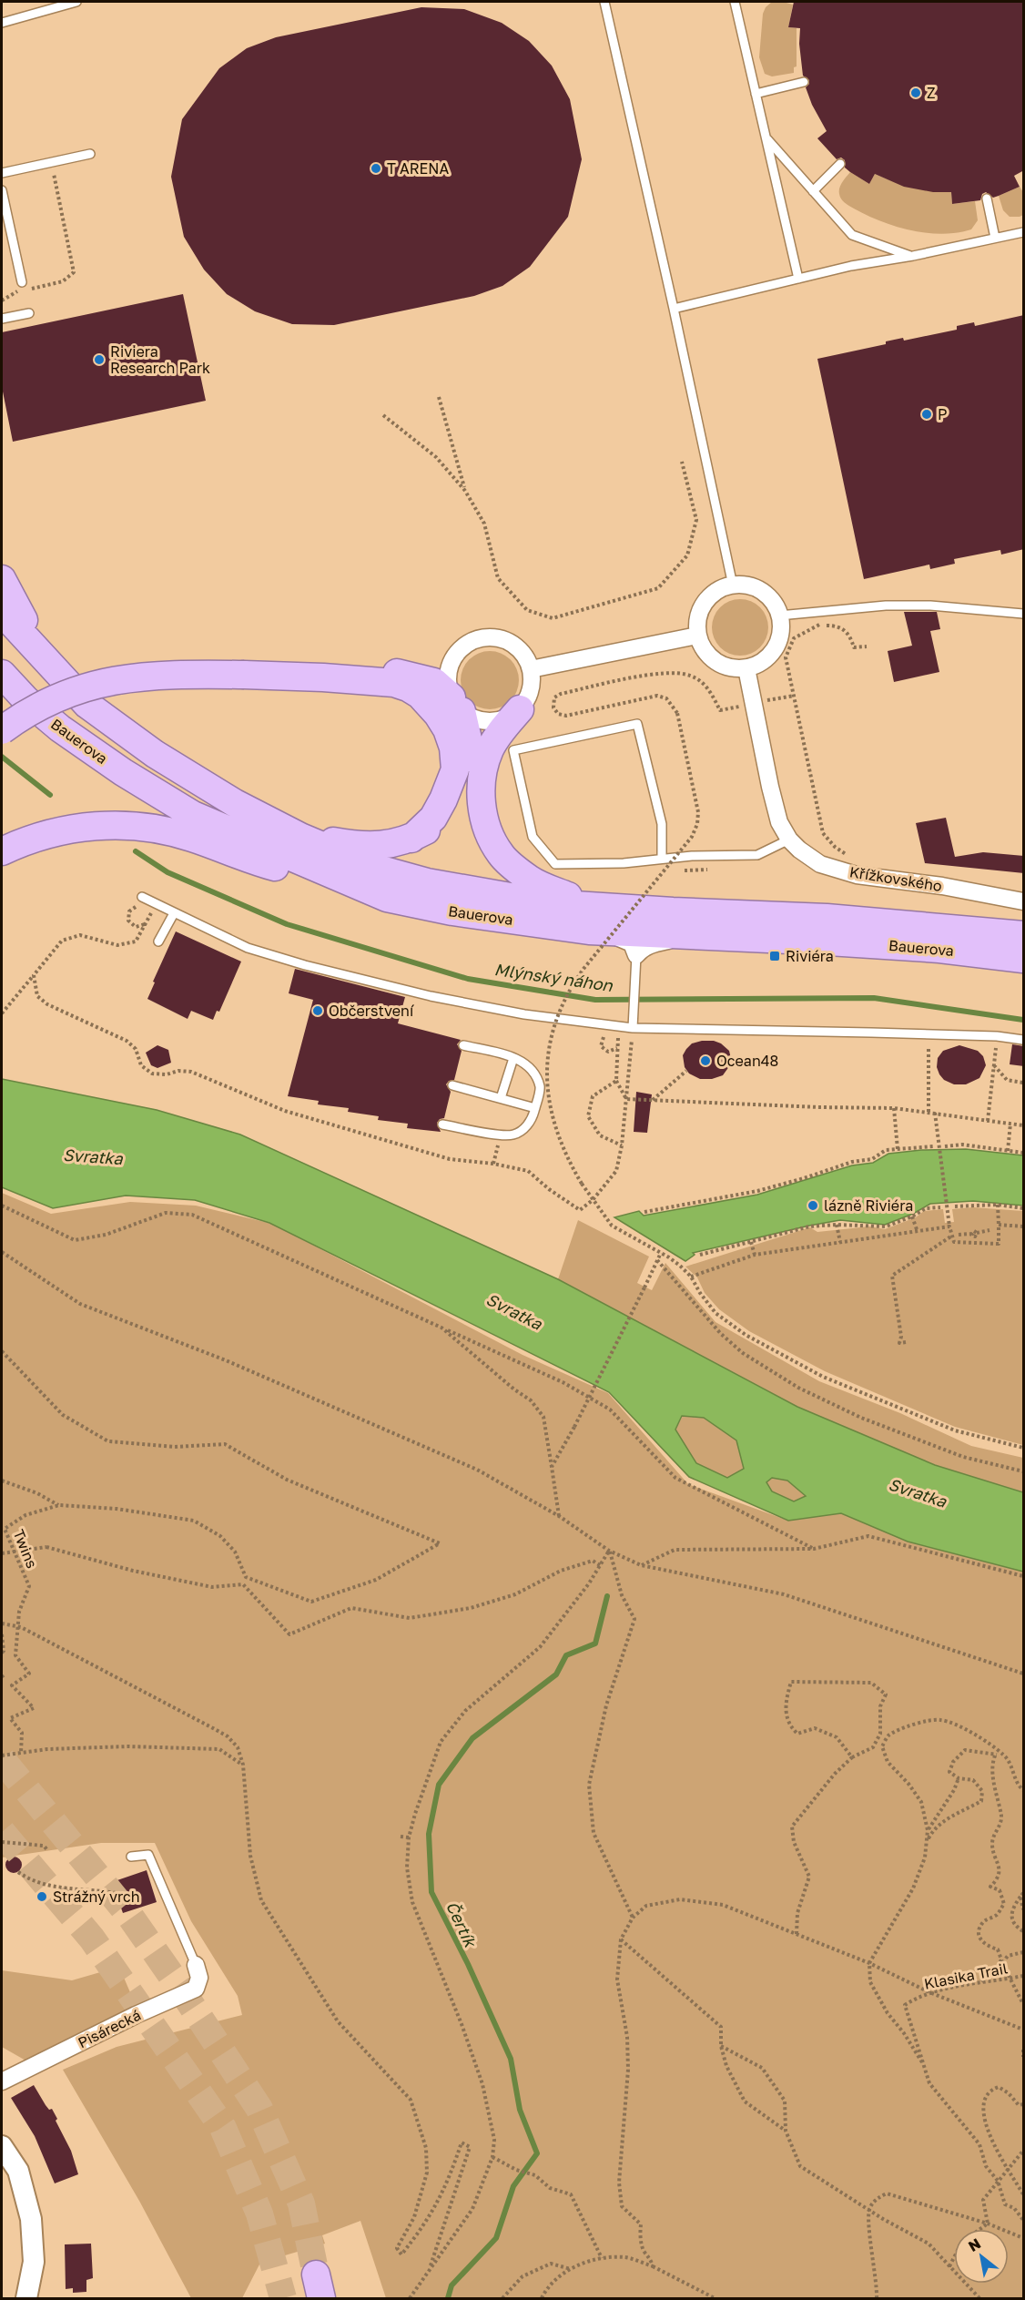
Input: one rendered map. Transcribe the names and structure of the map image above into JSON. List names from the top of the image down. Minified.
{"streets":{"highway":["Bauerova"],"street":["Křížkovského","Pisárecká"],"path":["Twins","Klasika Trail"]},"water":["Mlýnský náhon","Svratka","Čertík"],"places":{"other":["Z","T ARENA","Riviera Research Park","P","Občerstvení","Ocean48","lázně Riviéra","Strážný vrch"],"transit":["Riviéra"]},"north":"top left"}
